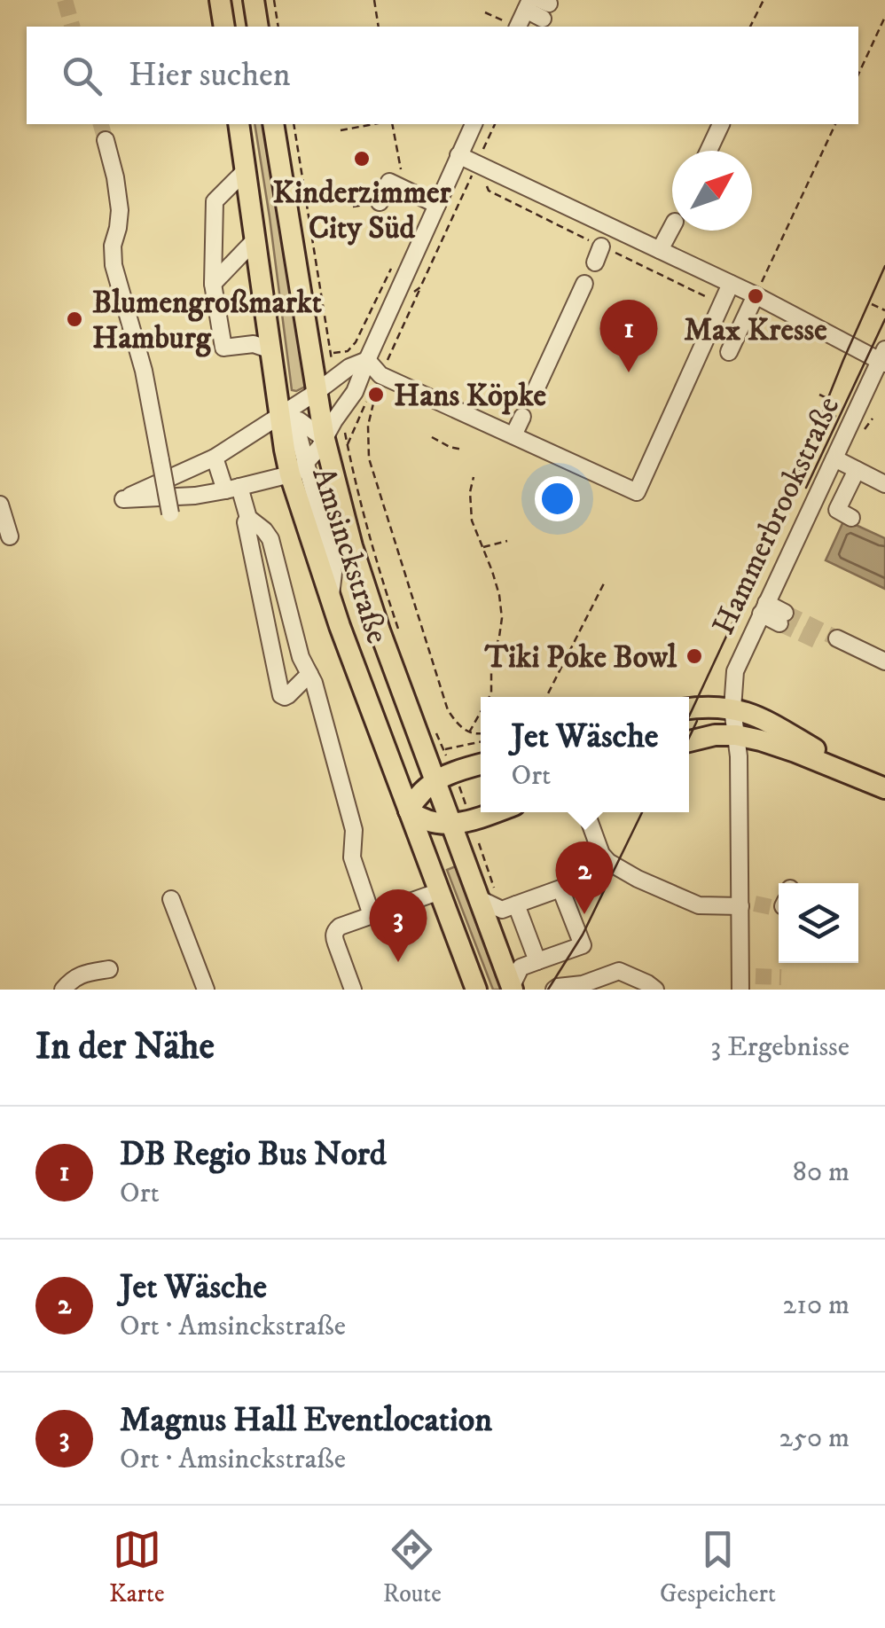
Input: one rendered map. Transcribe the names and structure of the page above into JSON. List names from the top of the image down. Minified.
{"streets":{"main road":["Amsinckstraße"],"street":["Hammerbrookstraße"]},"places":["Kinderzimmer City Süd","Max Kresse","Blumengroßmarkt Hamburg","Hans Köpke","Tiki Poke Bowl"],"north":"top right","page":{"search":"Hier suchen","pins":["1","2","3"],"popup":["Jet Wäsche","Ort"],"heading":["In der Nähe","3 Ergebnisse"],"list":[{"mark":"1","name":"DB Regio Bus Nord","note":"Ort","value":"80 m"},{"mark":"2","name":"Jet Wäsche","note":"Ort · Amsinckstraße","value":"210 m"},{"mark":"3","name":"Magnus Hall Eventlocation","note":"Ort · Amsinckstraße","value":"250 m"}],"nav":["Karte","Route","Gespeichert"]}}
